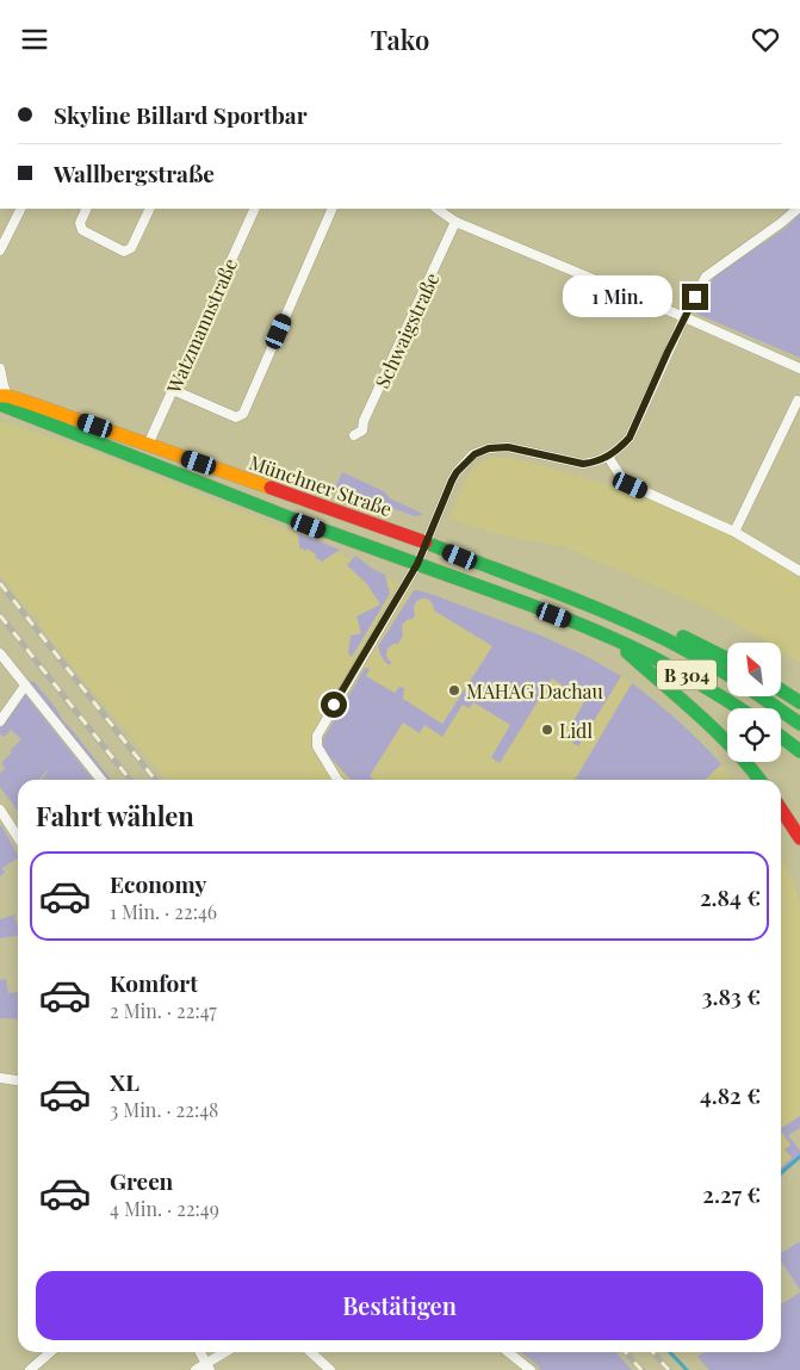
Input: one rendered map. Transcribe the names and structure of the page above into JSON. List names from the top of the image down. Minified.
{"streets":{"main road":["Münchner Straße","B 304"],"street":["Watzmannstraße","Schwaigstraße"]},"crossings":[["Watzmannstraße","Münchner Straße"],["Münchner Straße","B 304"]],"places":["MAHAG Dachau","Lidl"],"north":"top left","page":{"header":"Tako","banner":["Skyline Billard Sportbar","Wallbergstraße"],"bubble":"1 Min.","heading":"Fahrt wählen","list":[{"name":"Economy","note":"1 Min. · 22:46","value":"2.84 €"},{"name":"Komfort","note":"2 Min. · 22:47","value":"3.83 €"},{"name":"XL","note":"3 Min. · 22:48","value":"4.82 €"},{"name":"Green","note":"4 Min. · 22:49","value":"2.27 €"}],"buttons":"Bestätigen"}}
